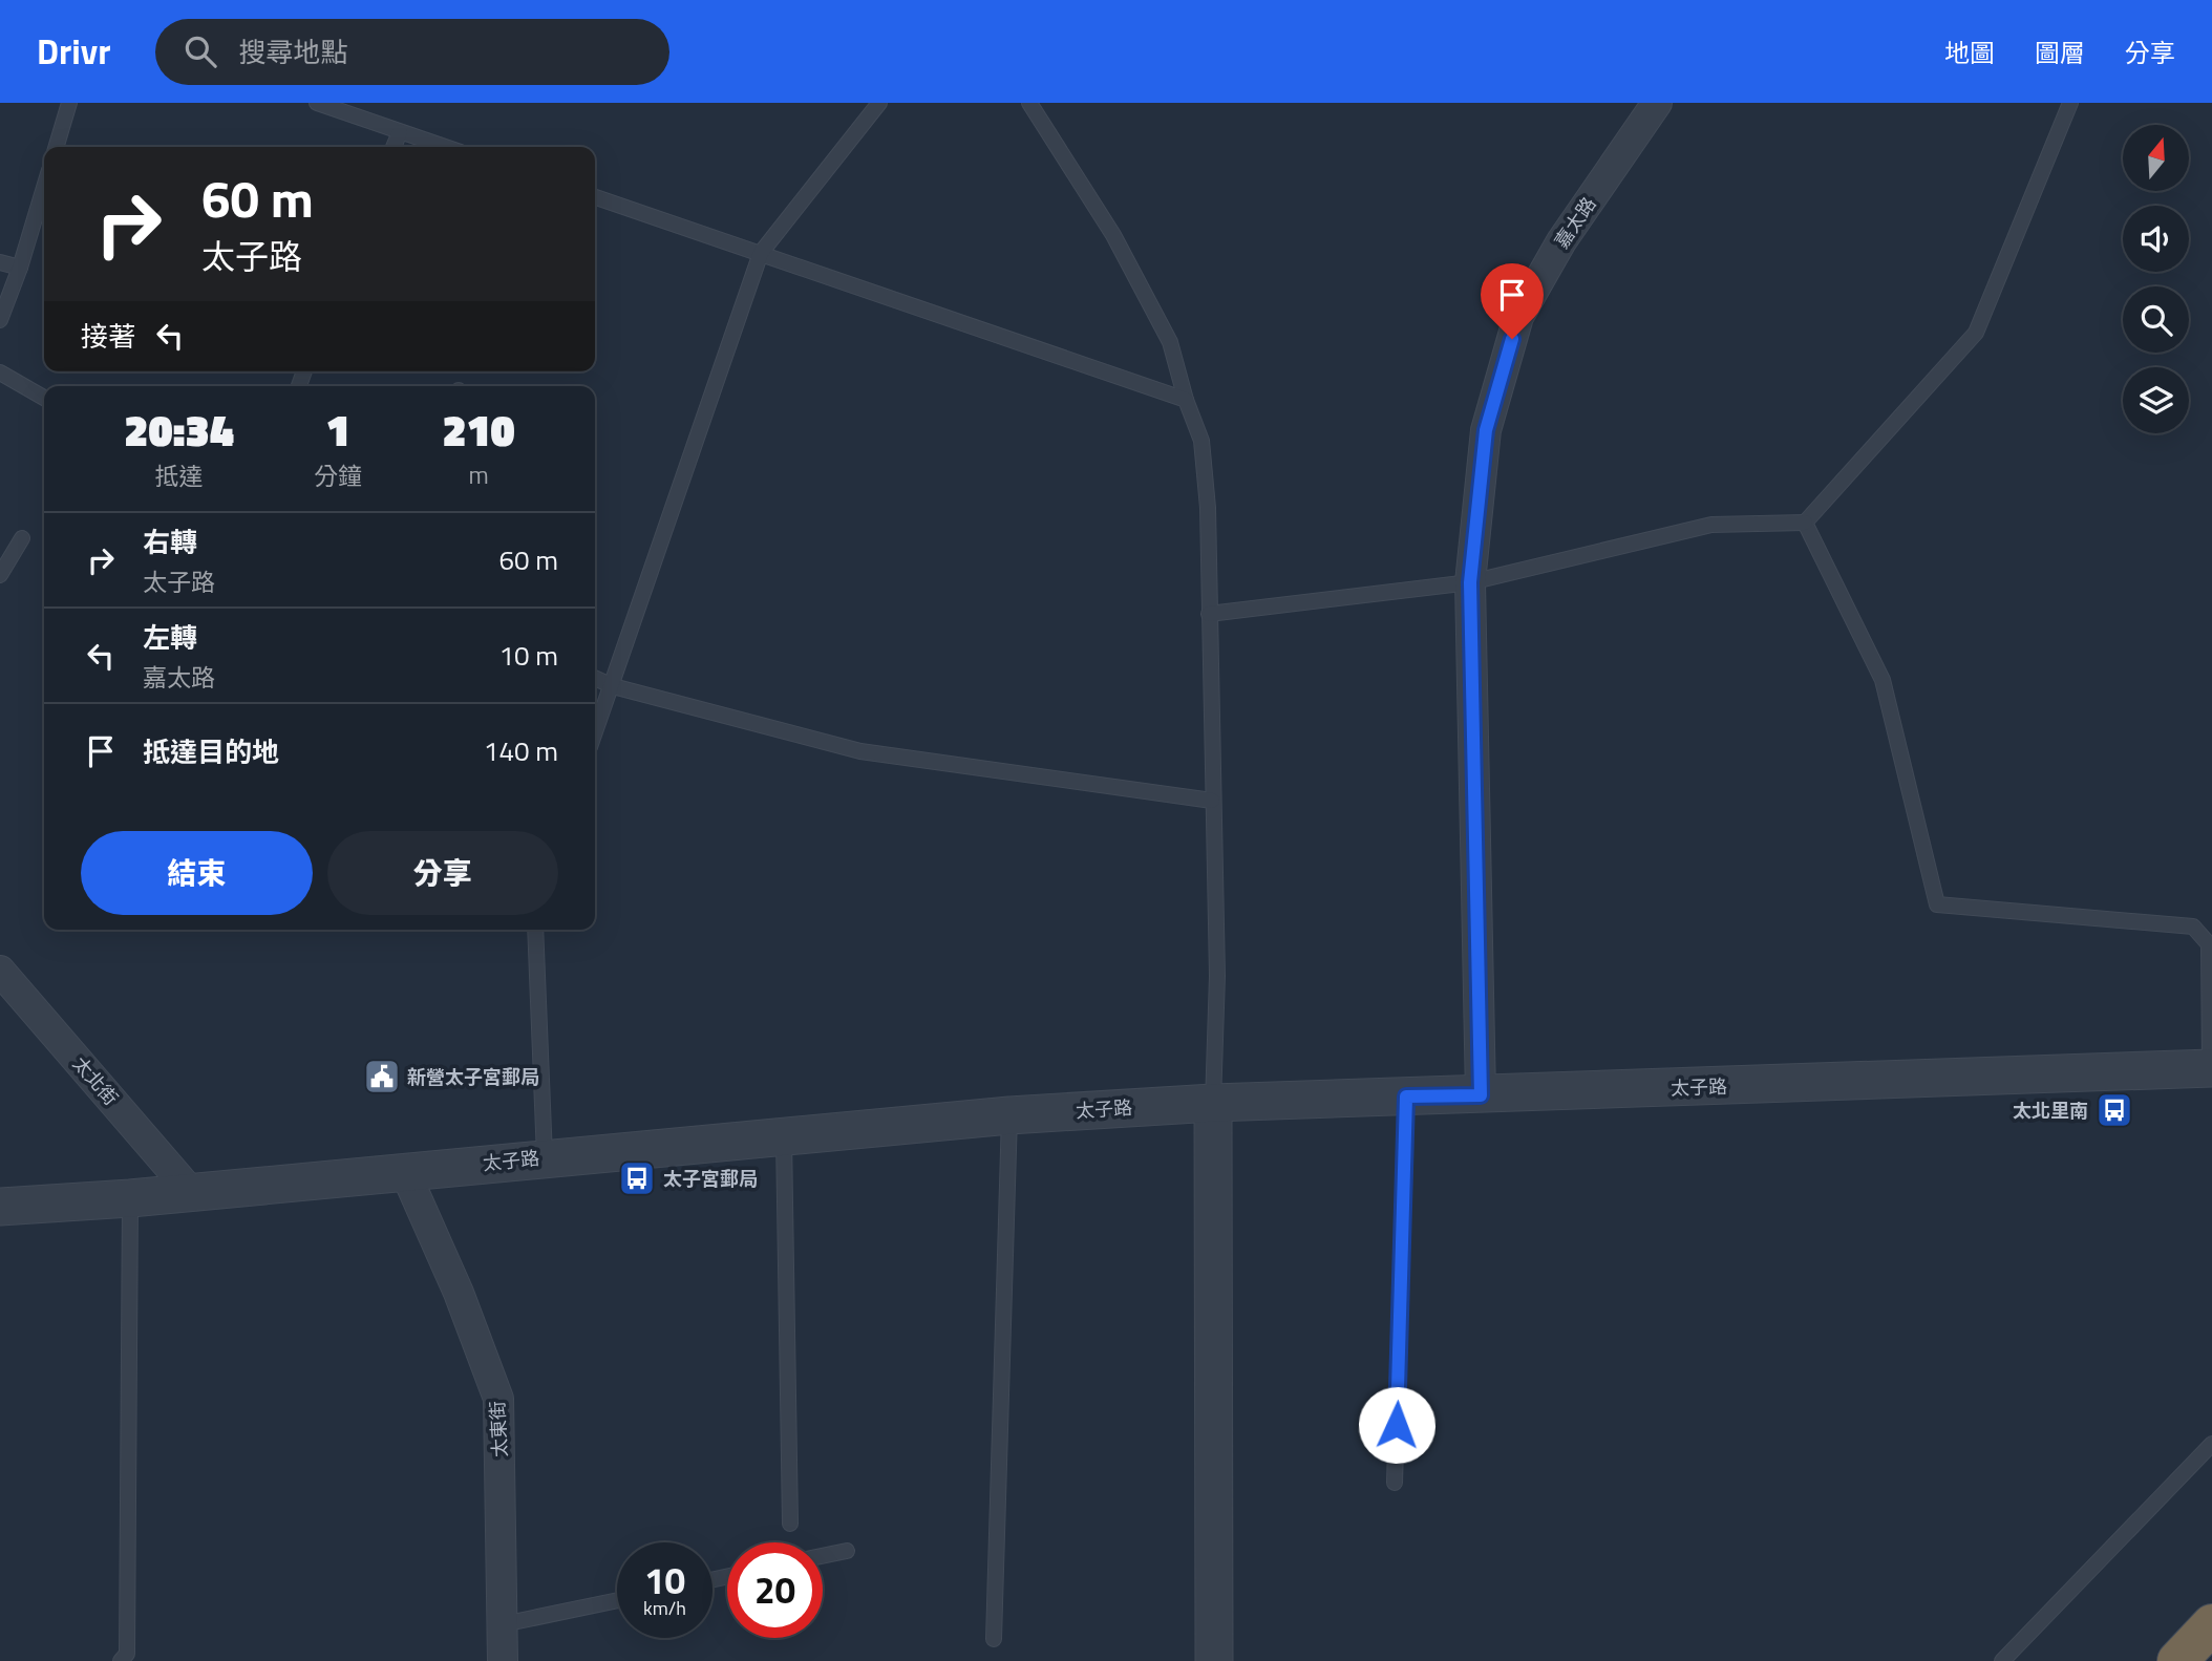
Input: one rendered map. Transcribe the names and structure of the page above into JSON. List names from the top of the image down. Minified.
{"streets":{"street":["嘉太路","太北街","太子路","太東街"]},"crossings":[["嘉太路","太子路"],["太北街","太子路"],["太子路","太東街"]],"places":{"public building":["新營太子宮郵局"],"bus stop":["太北里南","太子宮郵局"]},"north":"top","page":{"header":"Drivr","search":"搜尋地點","nav":["地圖","圖層","分享"],"turn":["60 m","太子路"],"then":"接著","eta":["20:34","抵達","1","分鐘","210","m"],"list":[{"name":"右轉","note":"太子路","value":"60 m"},{"name":"左轉","note":"嘉太路","value":"10 m"},{"name":"抵達目的地","value":"140 m"}],"buttons":["結束","分享"],"speed":"10 km/h","limit":"20"}}
